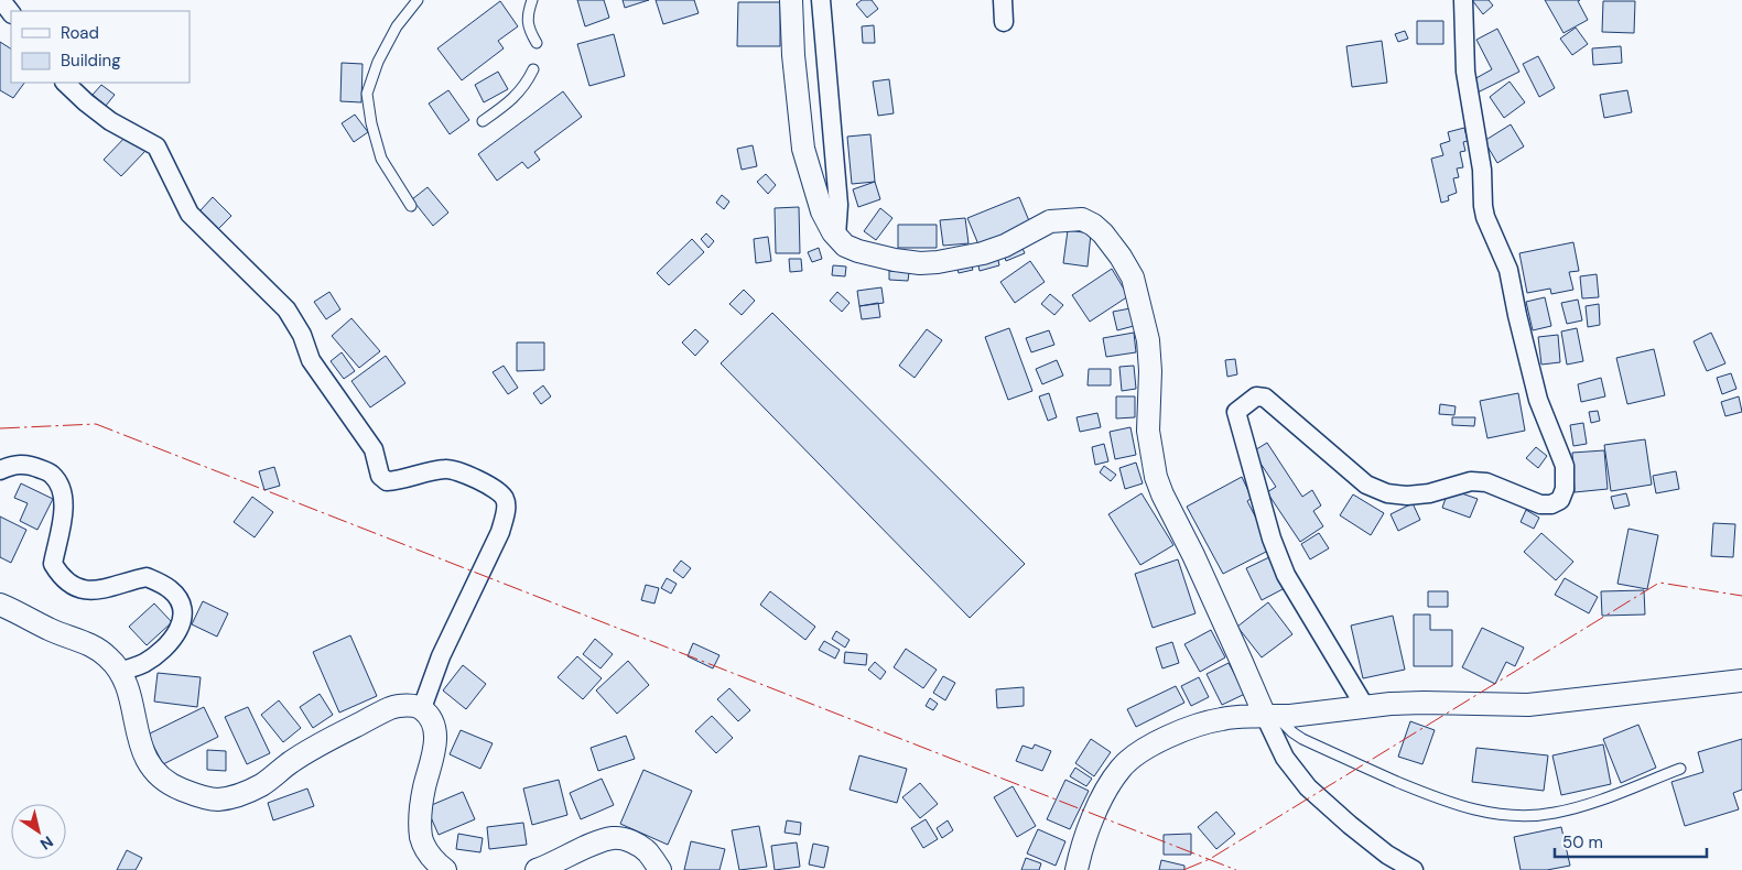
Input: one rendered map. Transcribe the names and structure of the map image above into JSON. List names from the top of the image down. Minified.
{"legend":["Road","Building"],"scale_bar":"50 m","north":"bottom right"}
